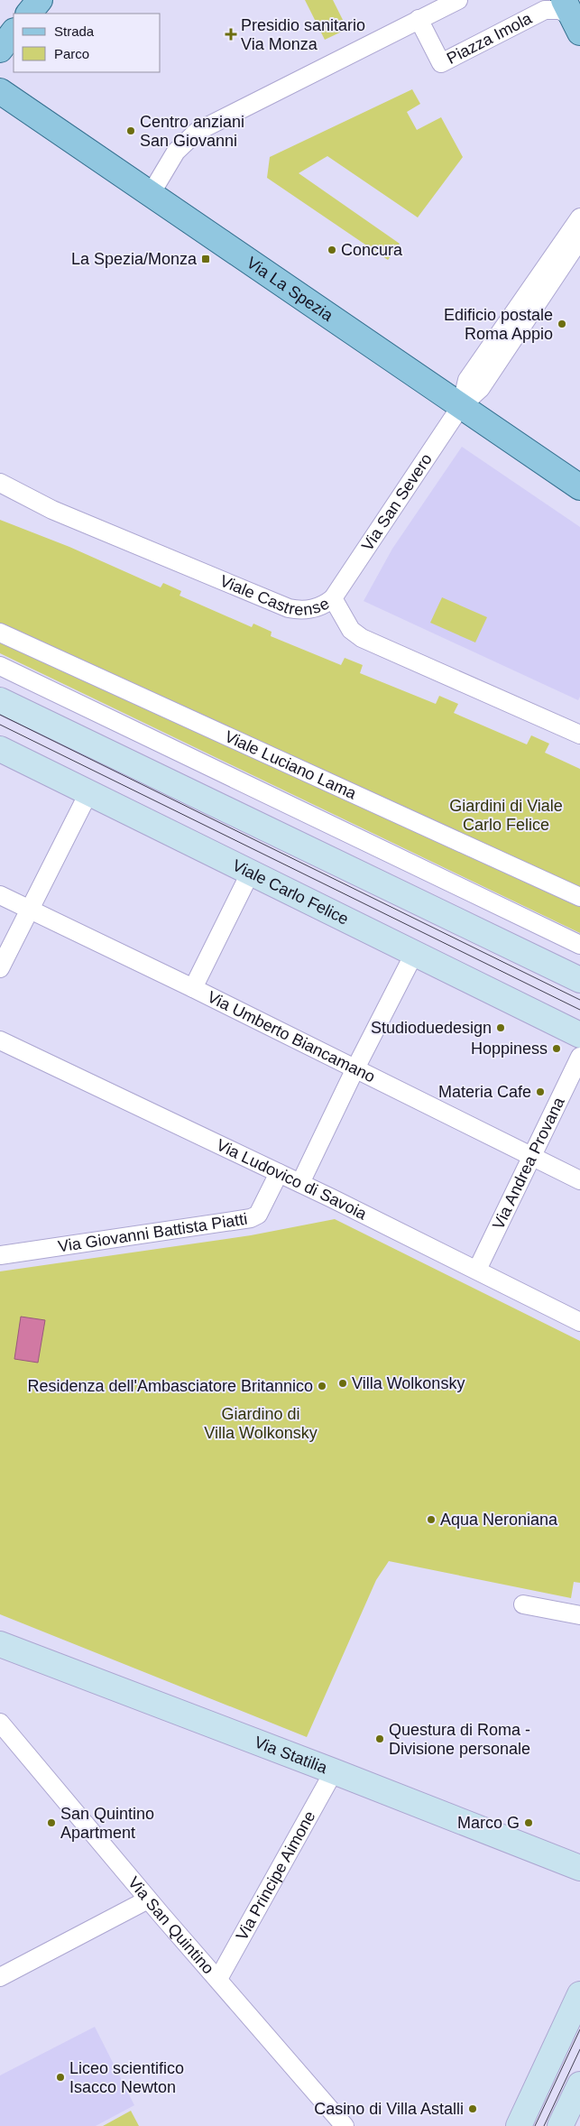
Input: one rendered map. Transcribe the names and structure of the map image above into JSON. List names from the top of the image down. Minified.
{"streets":{"main road":["Via La Spezia","Viale Carlo Felice","Via Statilia"],"street":["Piazza Imola","Via San Severo","Viale Castrense","Viale Luciano Lama","Via Umberto Biancamano","Via Andrea Provana","Via Ludovico di Savoia","Via Giovanni Battista Piatti","Via Principe Aimone","Via San Quintino"]},"crossings":[["Via La Spezia","Via San Severo"],["Via San Severo","Viale Castrense"],["Via Umberto Biancamano","Via Andrea Provana"],["Via Andrea Provana","Via Ludovico di Savoia"],["Via Ludovico di Savoia","Via Giovanni Battista Piatti"],["Via Statilia","Via Principe Aimone"],["Via Principe Aimone","Via San Quintino"]],"parks":["Giardini di Viale Carlo Felice","Giardino di Villa Wolkonsky"],"places":{"health":["Presidio sanitario Via Monza"],"other":["Centro anziani San Giovanni","Concura","Edificio postale Roma Appio","Studioduedesign","Hoppiness","Materia Cafe","Villa Wolkonsky","Residenza dell'Ambasciatore Britannico","Aqua Neroniana","Questura di Roma - Divisione personale","San Quintino Apartment","Marco G","Liceo scientifico Isacco Newton","Casino di Villa Astalli"],"transit":["La Spezia/Monza"]},"legend":["Strada","Parco"]}
